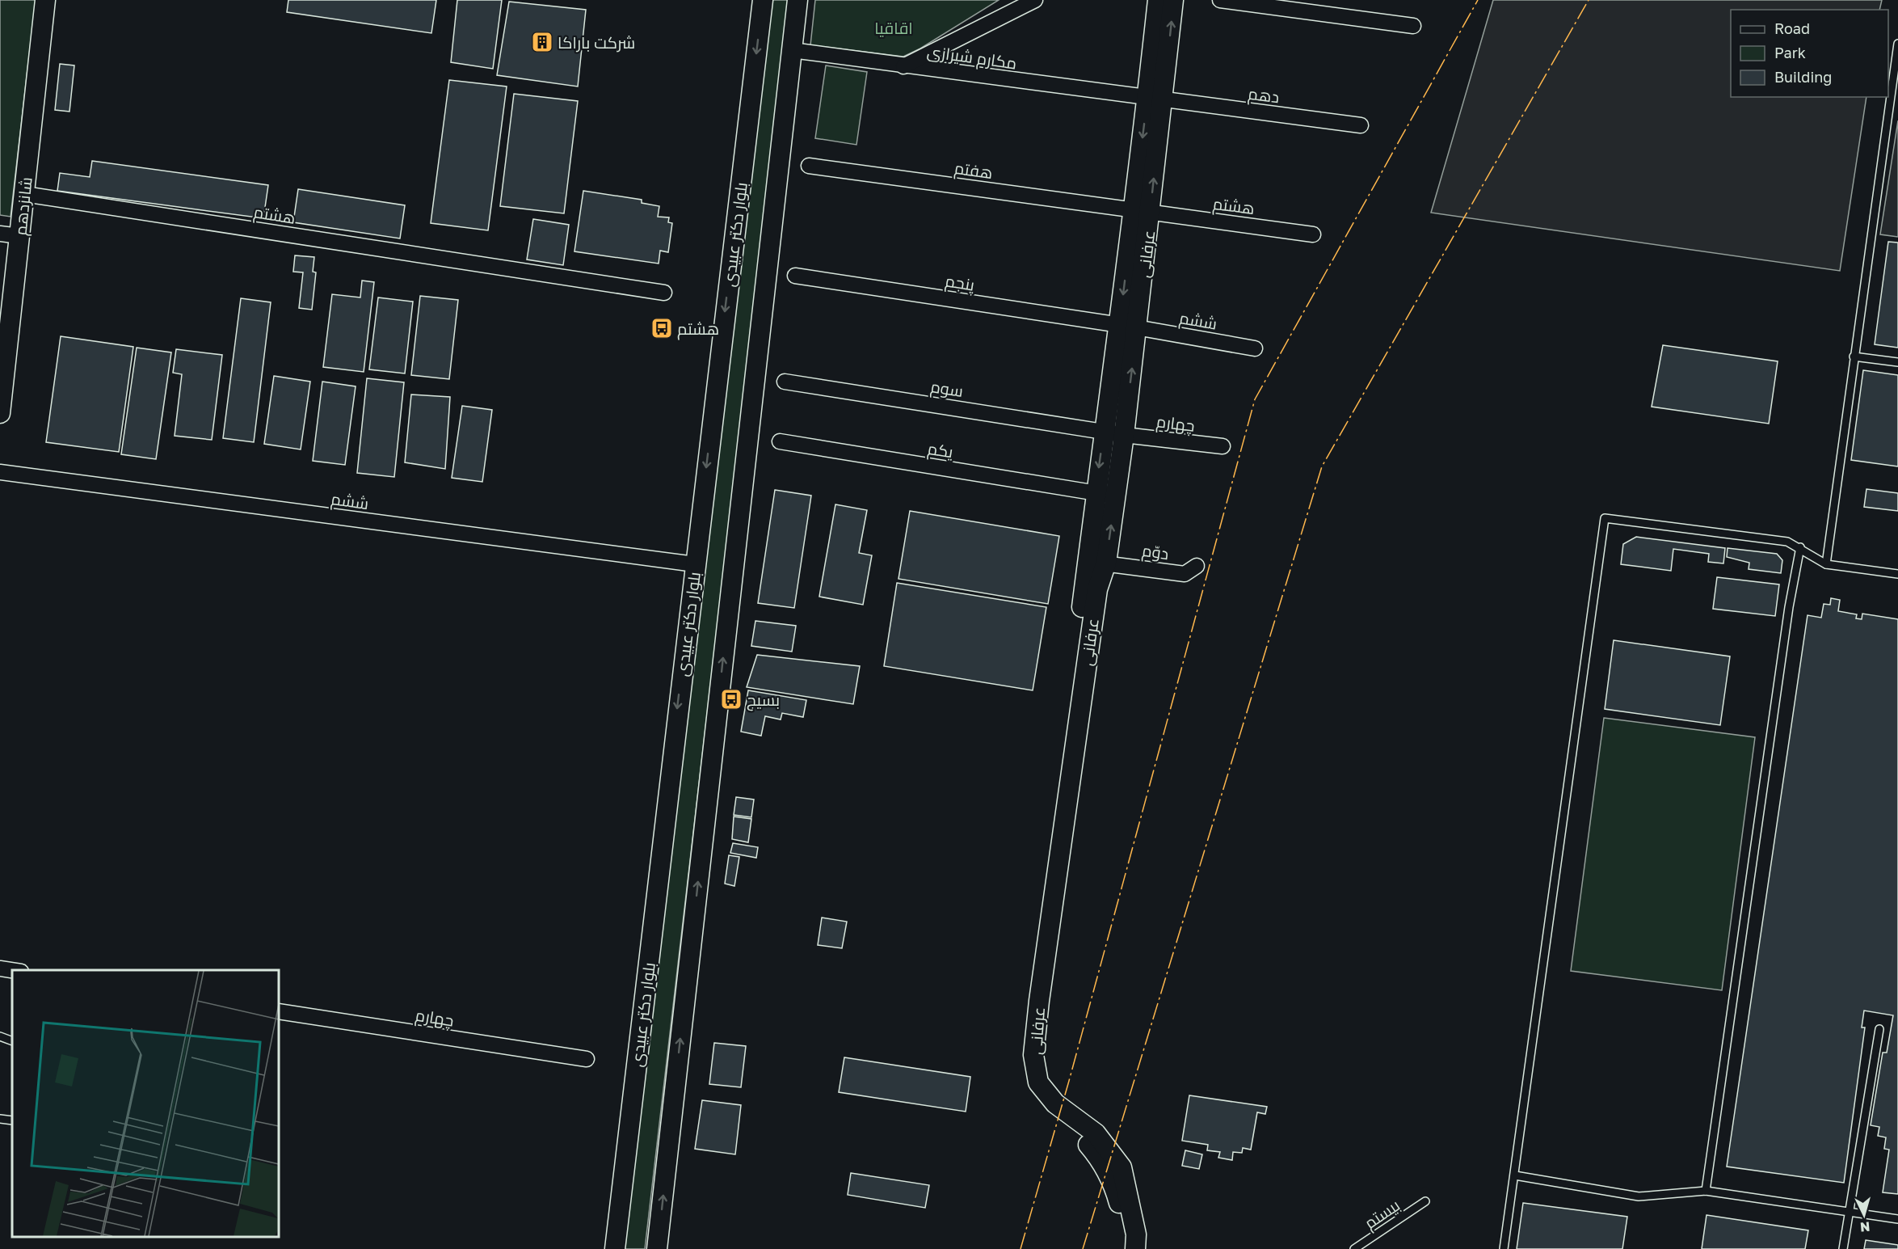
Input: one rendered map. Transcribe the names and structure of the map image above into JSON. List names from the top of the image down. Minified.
{"streets":{"street":["مکارم شیرازی","دهم","هفتم","هشتم","شانزدهم","بلوار دکتر عبیدی","عرفانی","پنجم","ششم","سوم","چهارم","یکم","دوّم"],"lane":["بیستم"]},"crossings":[["مکارم شیرازی","دهم"],["مکارم شیرازی","عرفانی"],["دهم","عرفانی"],["هفتم","هشتم"],["هفتم","عرفانی"],["هشتم","شانزدهم"],["هشتم","عرفانی"],["بلوار دکتر عبیدی","ششم"],["عرفانی","پنجم"],["عرفانی","ششم"],["عرفانی","سوم"],["عرفانی","چهارم"],["عرفانی","یکم"],["عرفانی","دوّم"],["پنجم","ششم"],["سوم","چهارم"]],"parks":["اقاقیا"],"places":{"building":["شرکت باراکا"],"bus stop":["هشتم","بسیج"]},"legend":["Road","Park","Building"],"north":"bottom"}
